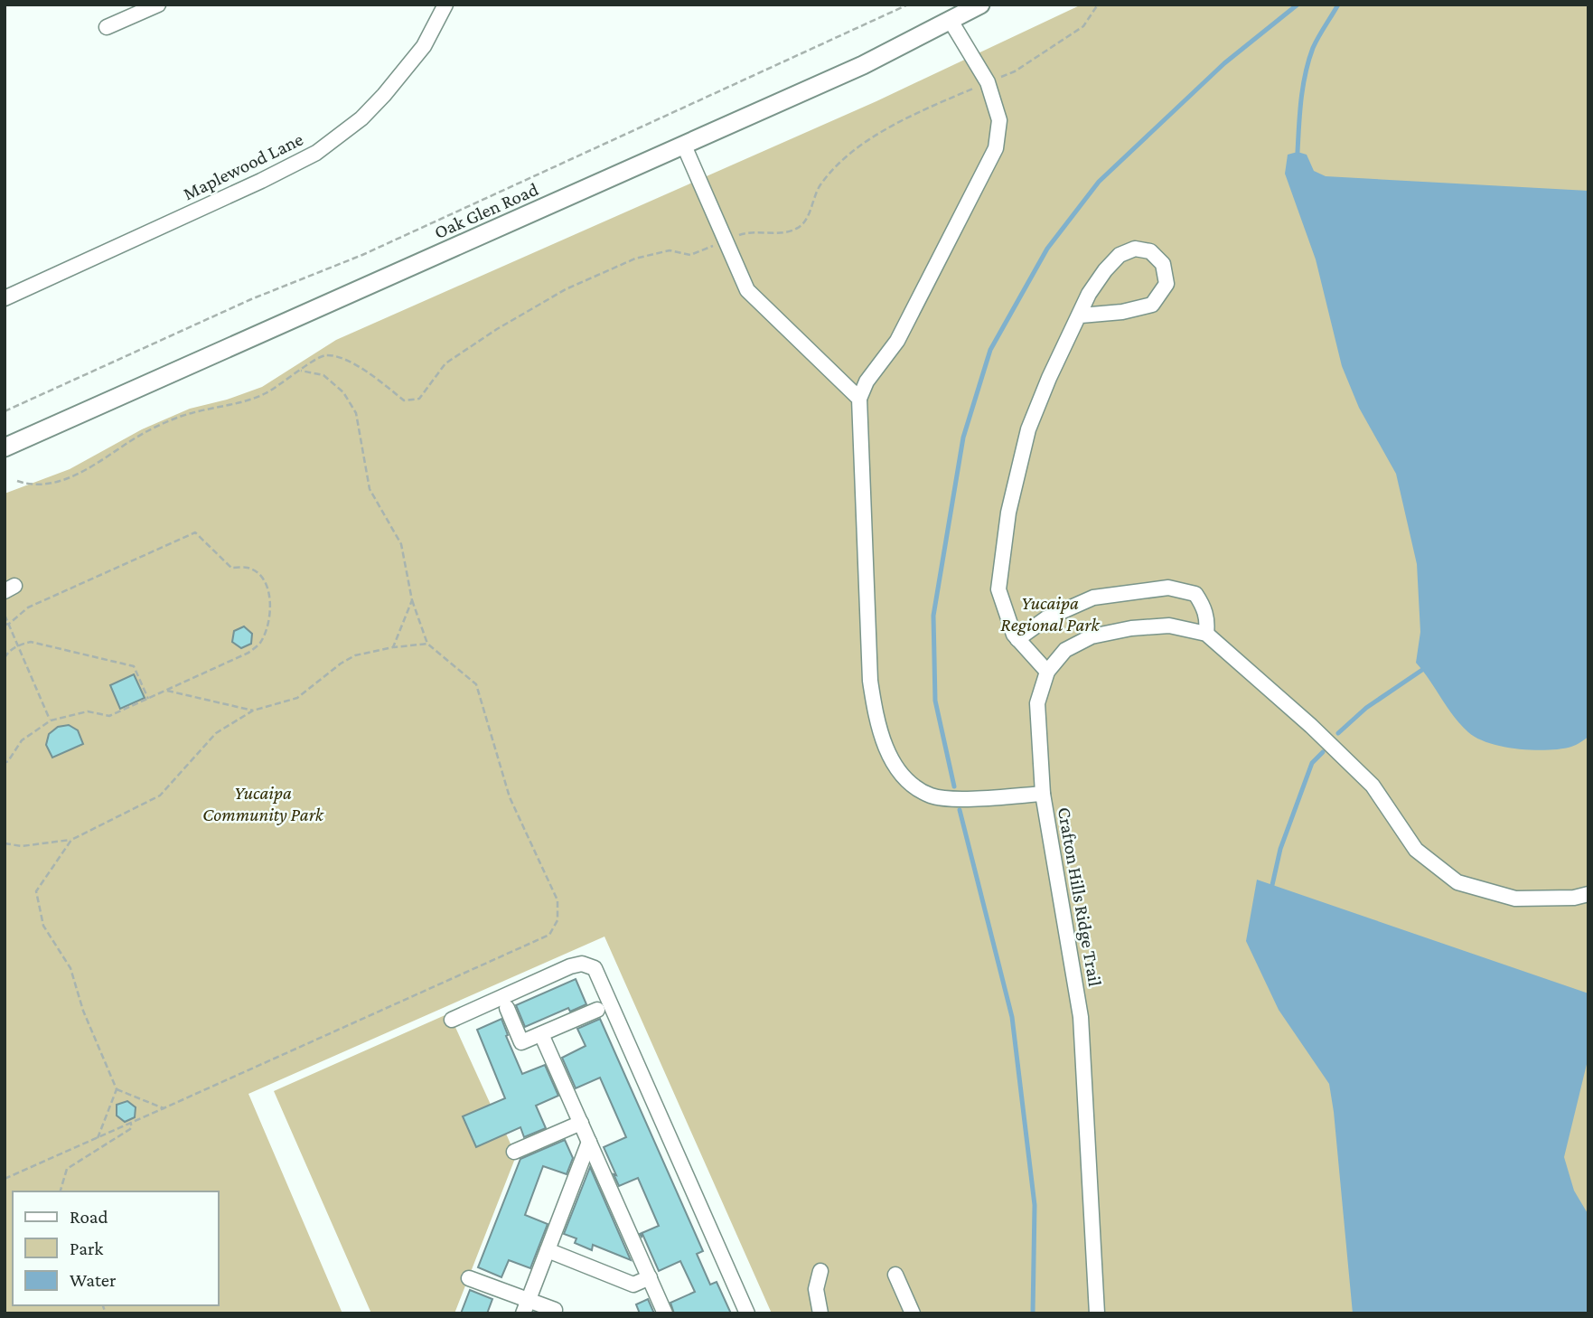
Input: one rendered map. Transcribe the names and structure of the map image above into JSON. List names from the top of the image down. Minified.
{"streets":{"main road":["Oak Glen Road"],"street":["Maplewood Lane","Crafton Hills Ridge Trail"]},"parks":["Yucaipa Regional Park","Yucaipa Community Park"],"legend":["Road","Park","Water"]}
